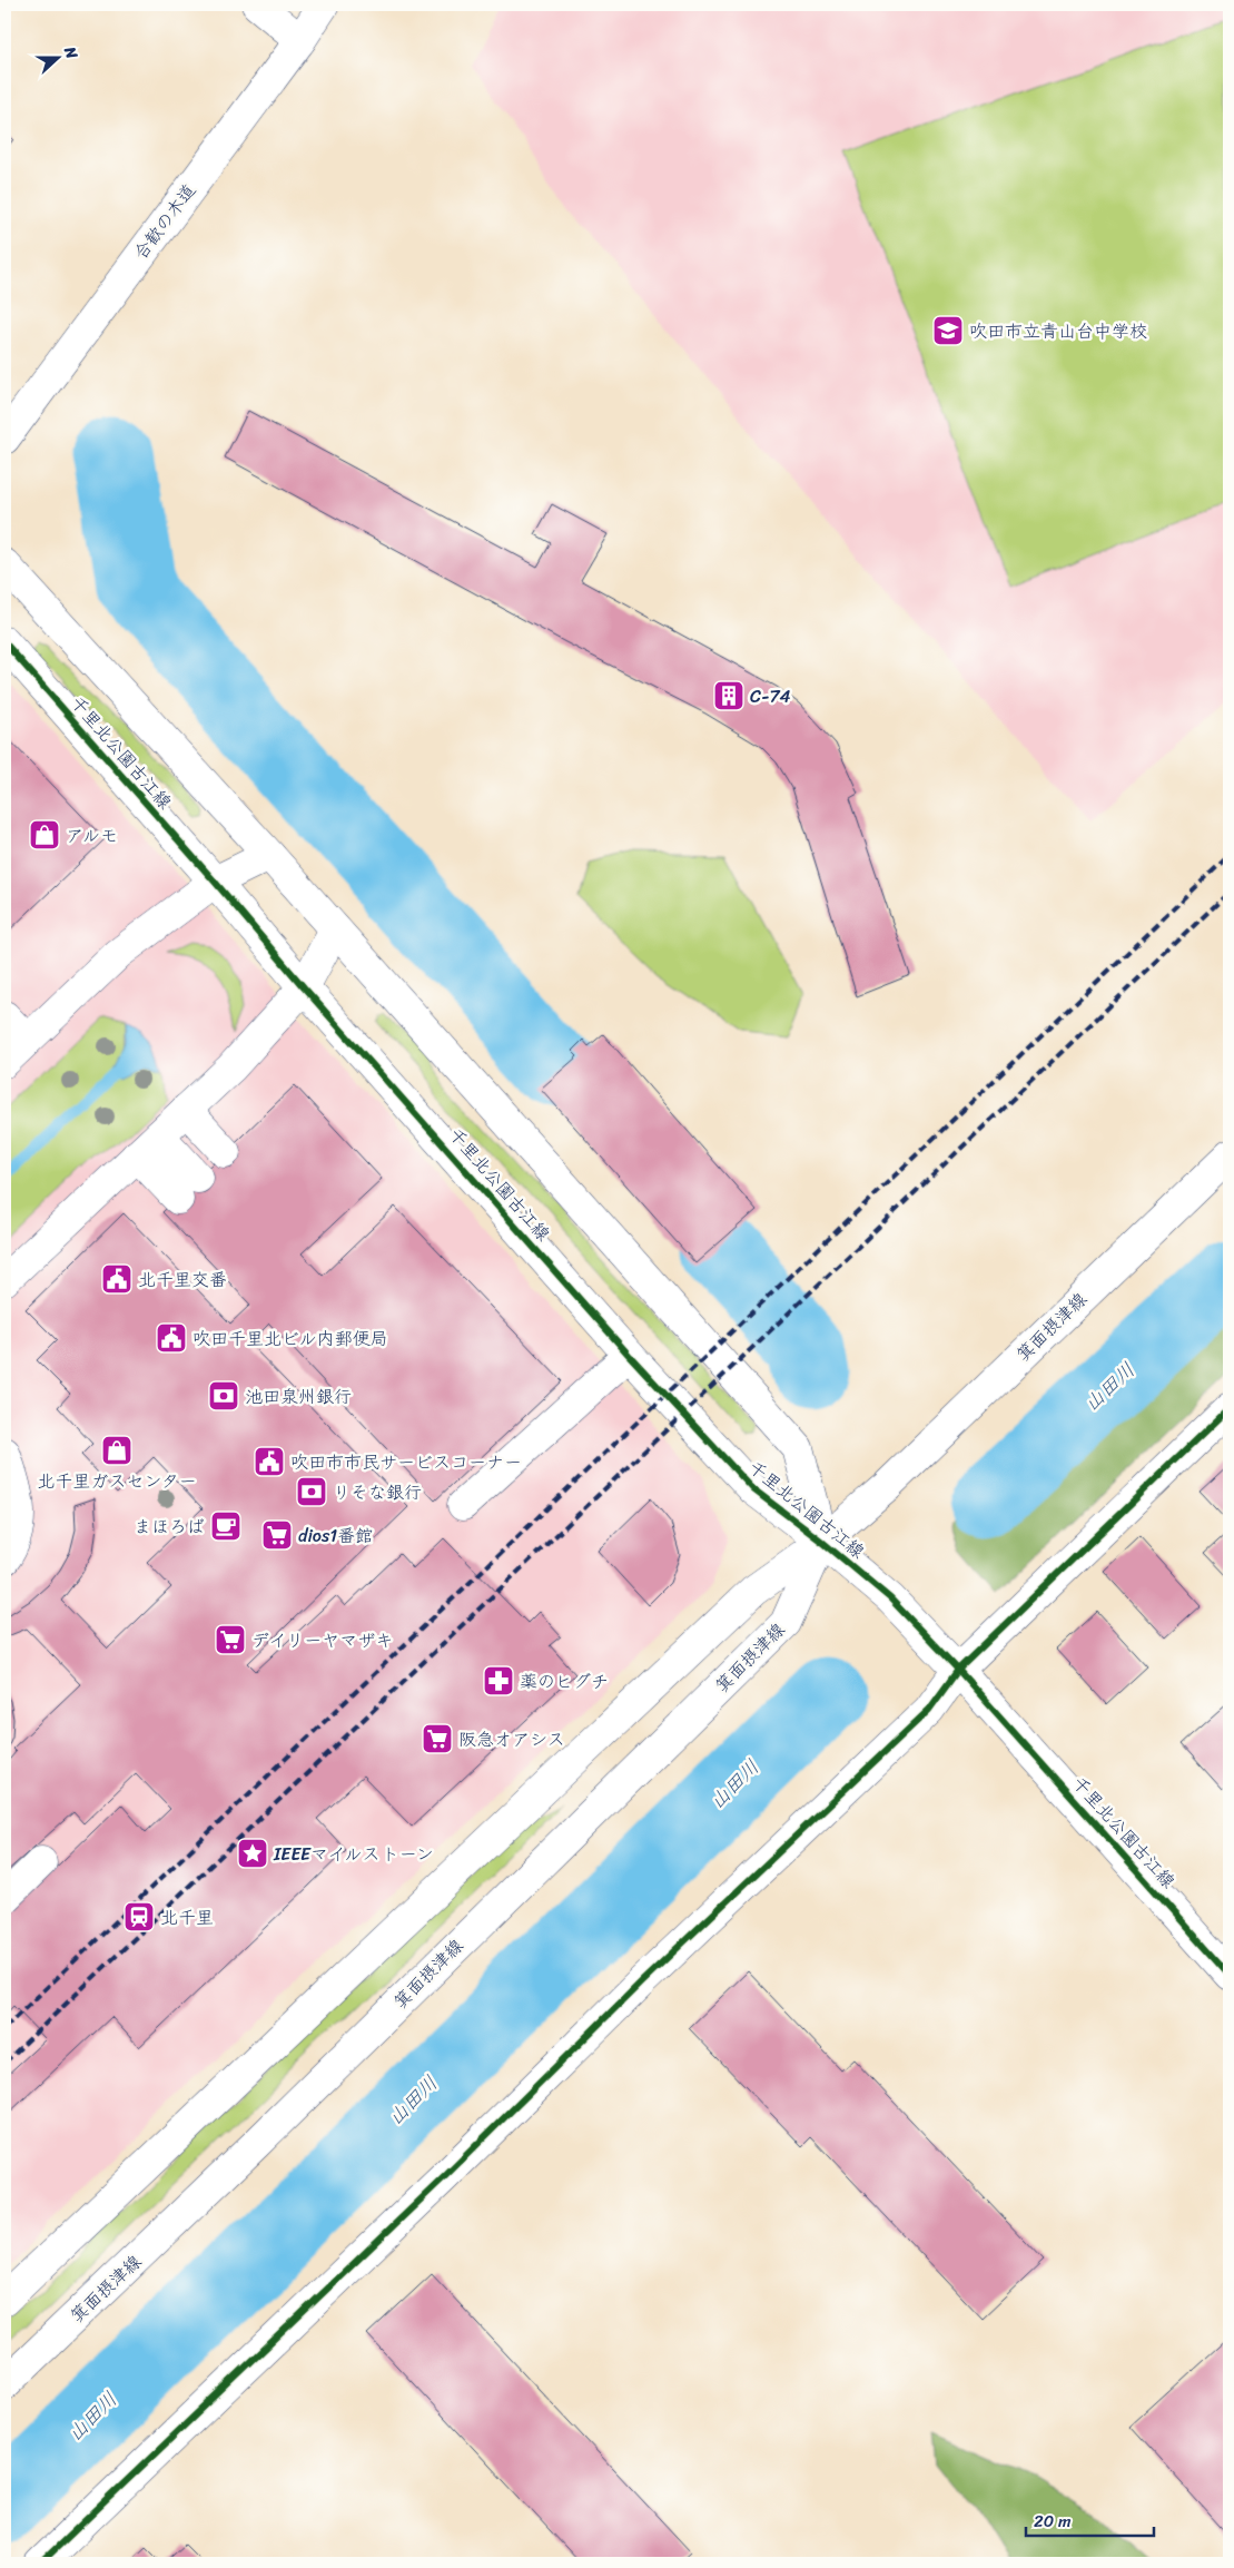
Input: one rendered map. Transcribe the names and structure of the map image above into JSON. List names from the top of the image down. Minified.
{"streets":{"street":["合歓の木道","千里北公園古江線","箕面摂津線"]},"crossings":[["千里北公園古江線","箕面摂津線"]],"water":["山田川"],"places":{"school or university":["吹田市立青山台中学校"],"building":["C-74"],"shop":["アルモ","北千里ガスセンター"],"public building":["北千里交番","吹田千里北ビル内郵便局","吹田市市民サービスコーナー"],"bank":["池田泉州銀行","りそな銀行"],"cafe":["まほろば"],"supermarket":["dios1番館","デイリーヤマザキ","阪急オアシス"],"pharmacy":["薬のヒグチ"],"place":["IEEEマイルストーン"],"station":["北千里"]},"scale_bar":"20 m","north":"right"}
